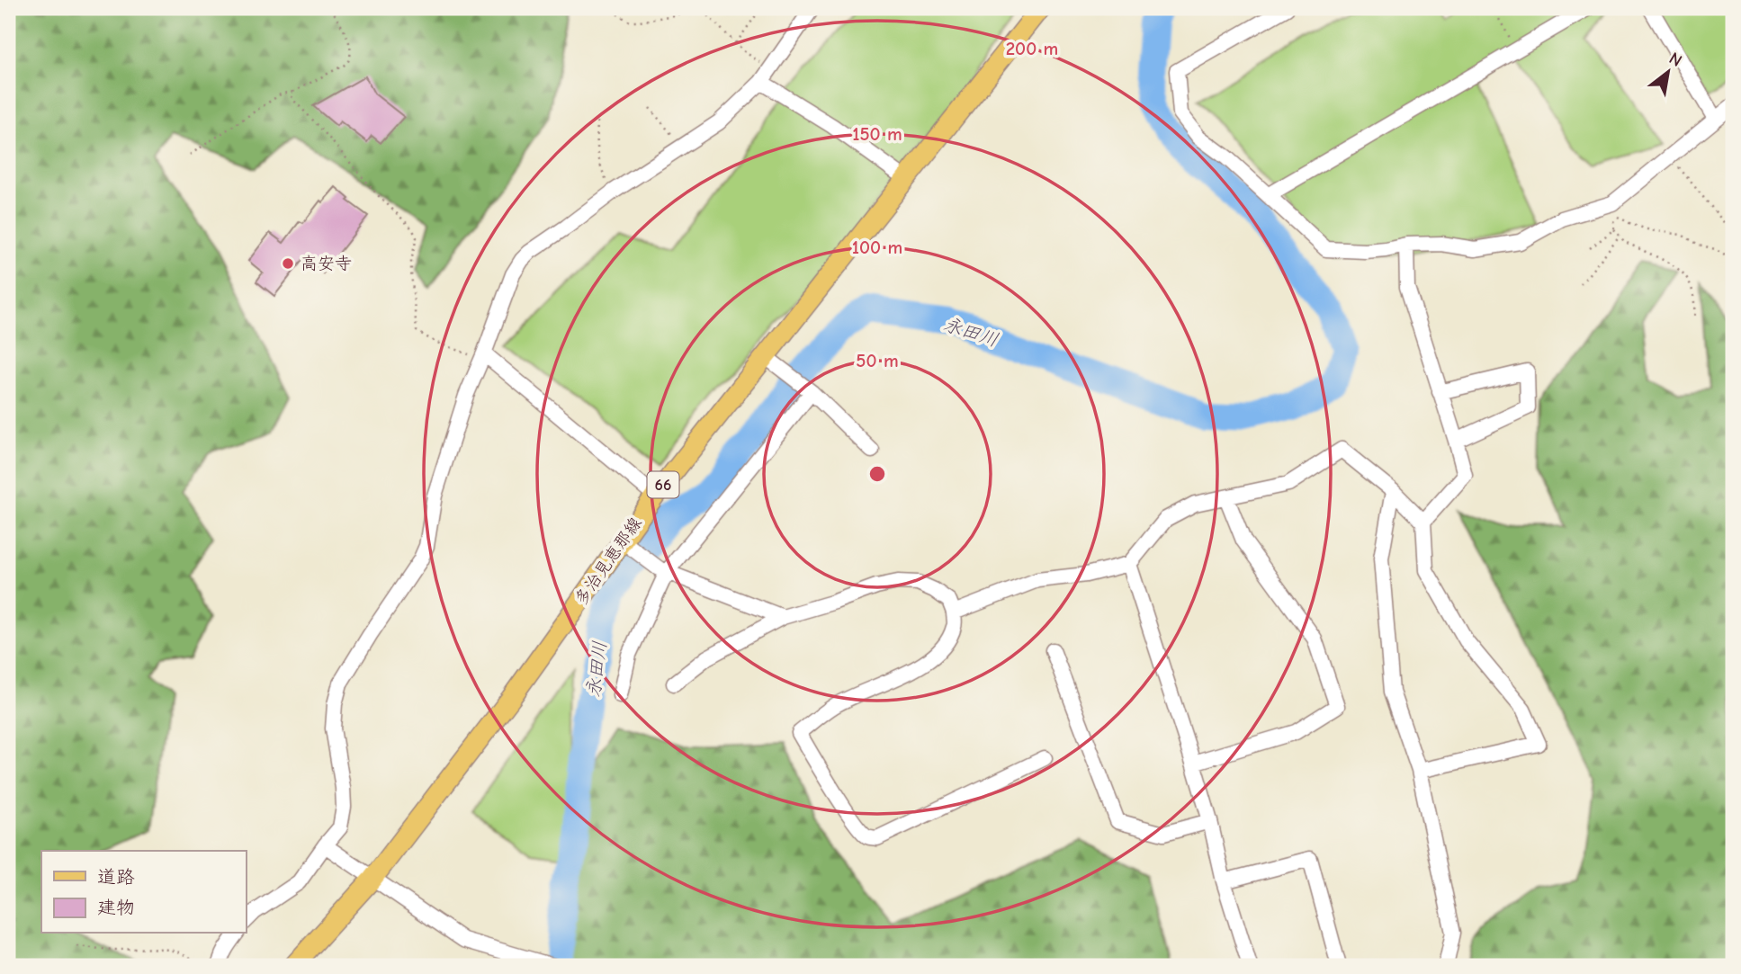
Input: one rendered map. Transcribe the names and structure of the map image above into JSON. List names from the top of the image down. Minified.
{"streets":{"main road":["66","多治見恵那線"]},"water":["永田川"],"places":["高安寺"],"legend":["道路","建物"],"north":"top right","rings":["200 m","150 m","100 m","50 m"]}
